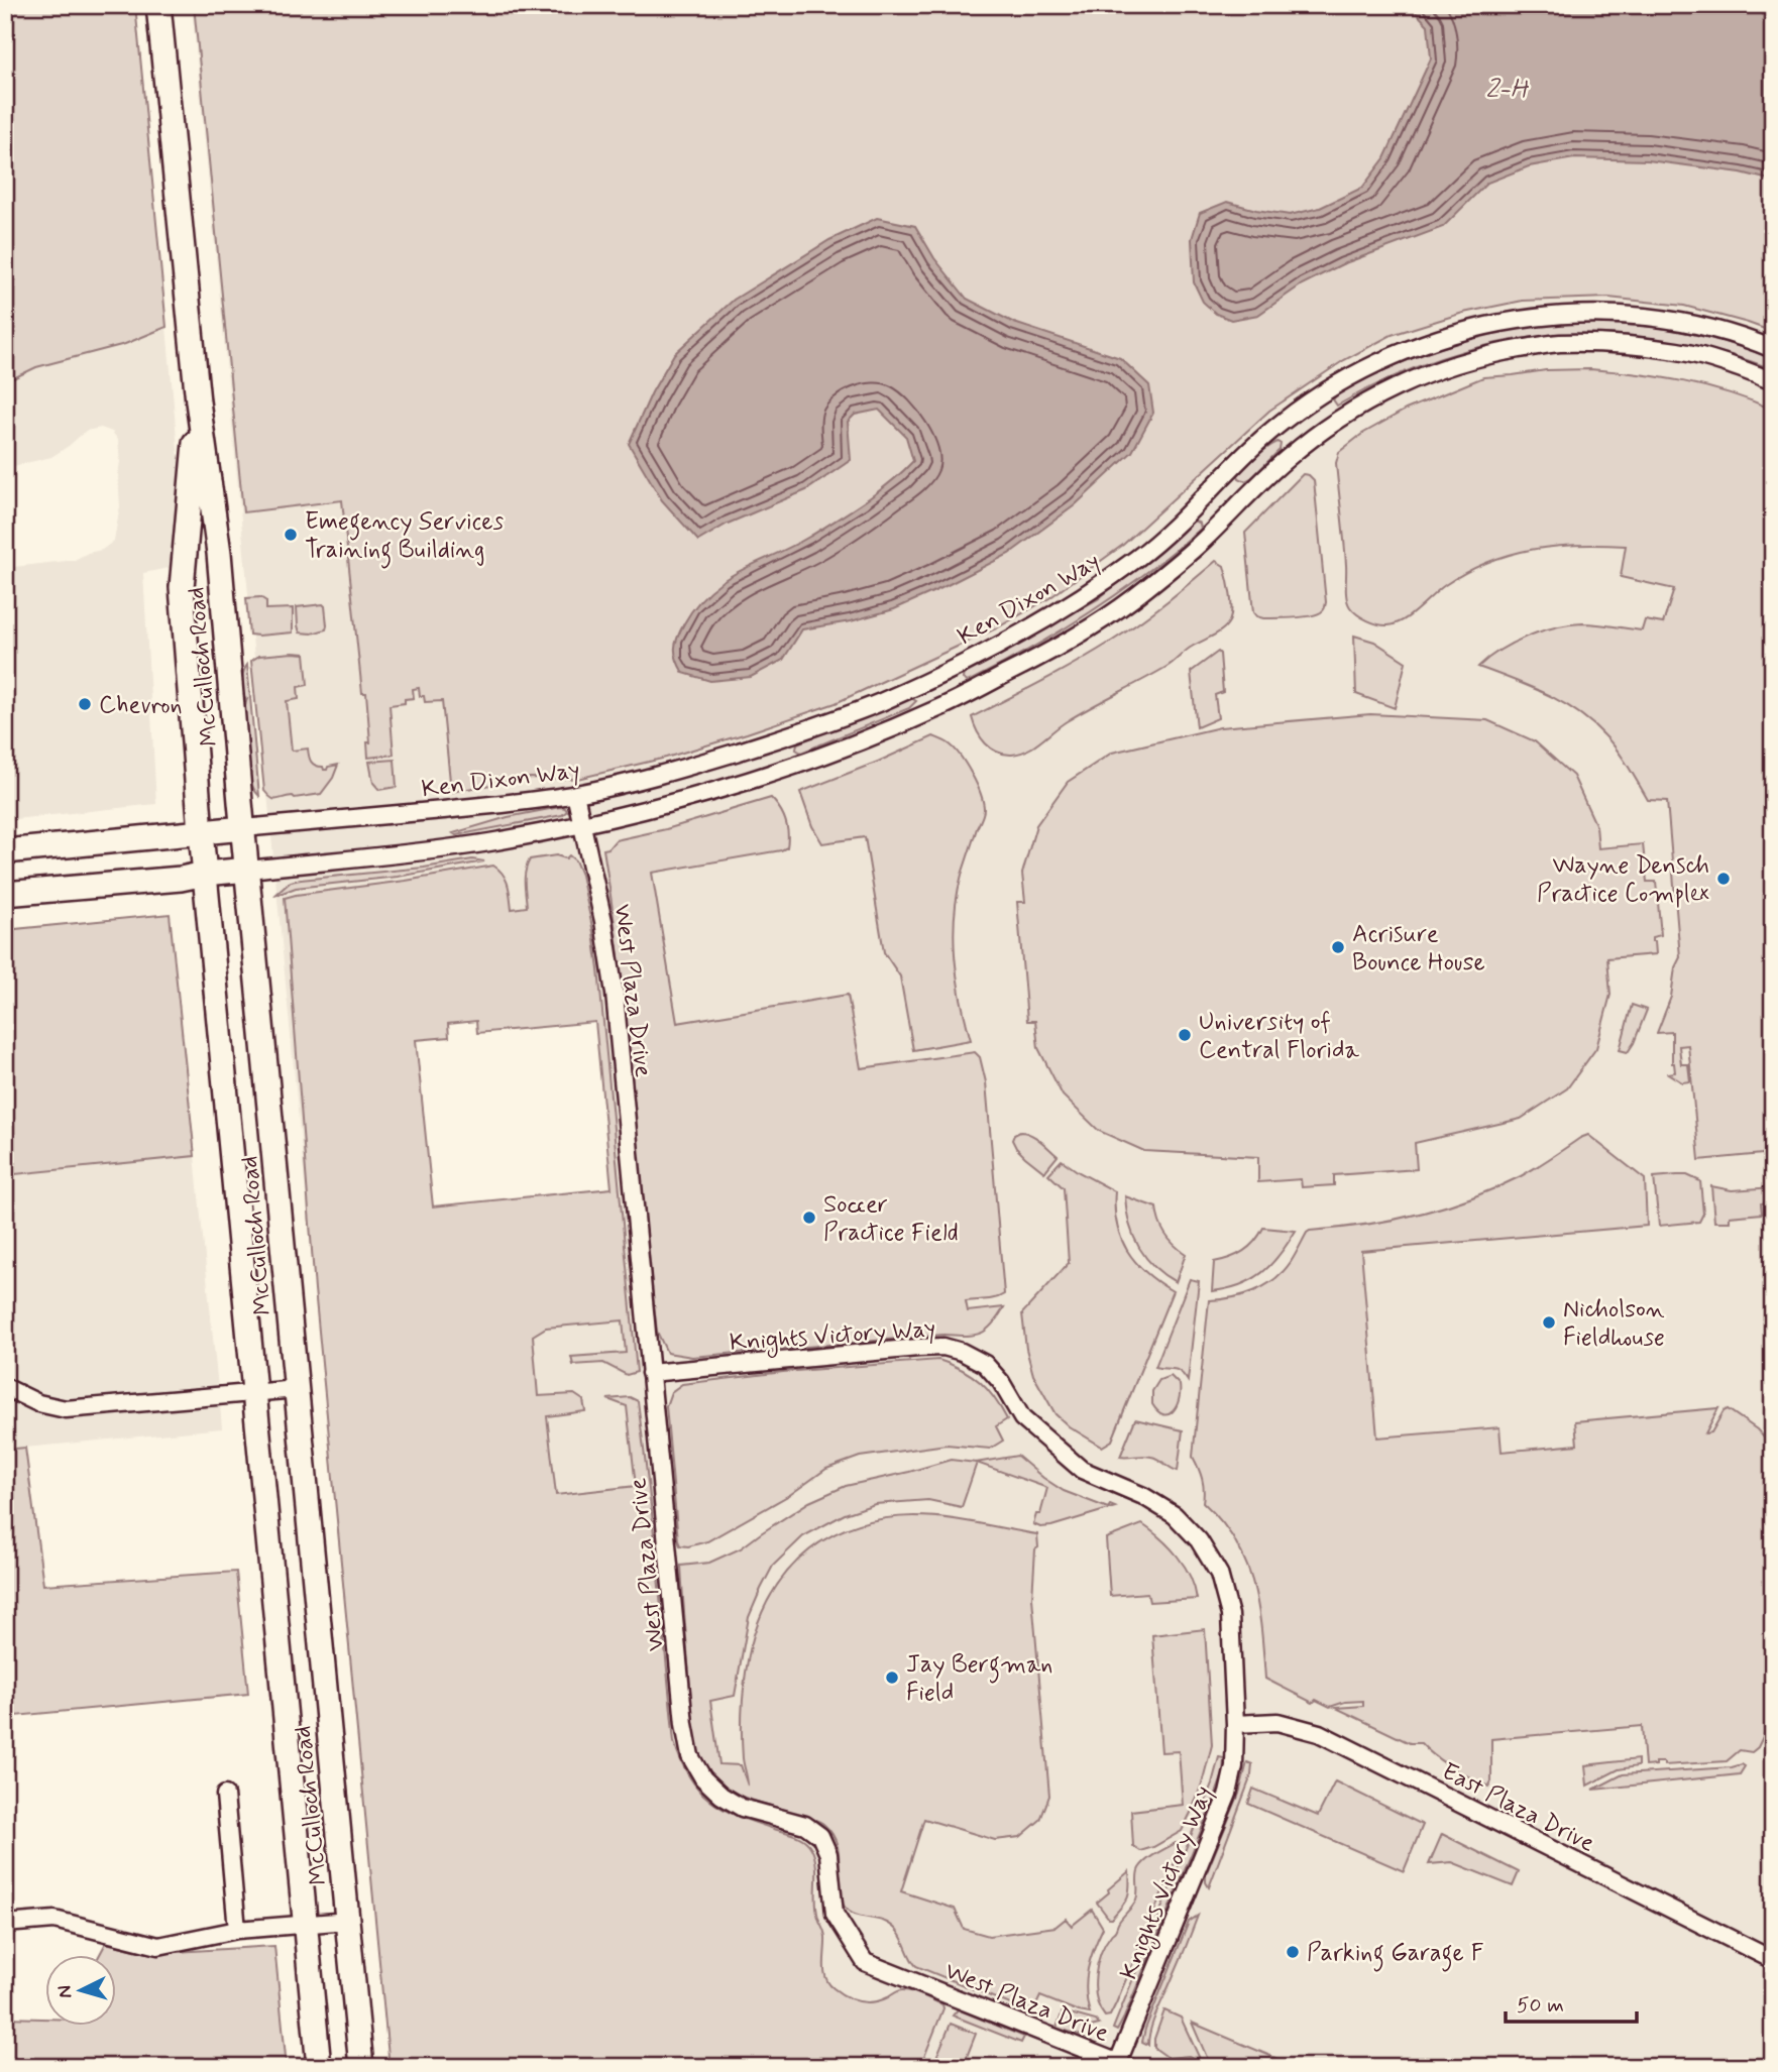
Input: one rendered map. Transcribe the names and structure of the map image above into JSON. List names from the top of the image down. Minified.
{"streets":{"main road":["McCulloch Road"],"street":["Ken Dixon Way","West Plaza Drive","Knights Victory Way","East Plaza Drive"]},"crossings":[["Ken Dixon Way","McCulloch Road"],["Ken Dixon Way","West Plaza Drive"],["West Plaza Drive","Knights Victory Way"],["Knights Victory Way","East Plaza Drive"]],"water":["2-H"],"places":["Emegency Services Training Building","Chevron","Wayne Densch Practice Complex","Acrisure Bounce House","University of Central Florida","Soccer Practice Field","Nicholson Fieldhouse","Jay Bergman Field","Parking Garage F"],"scale_bar":"50 m","north":"left"}
